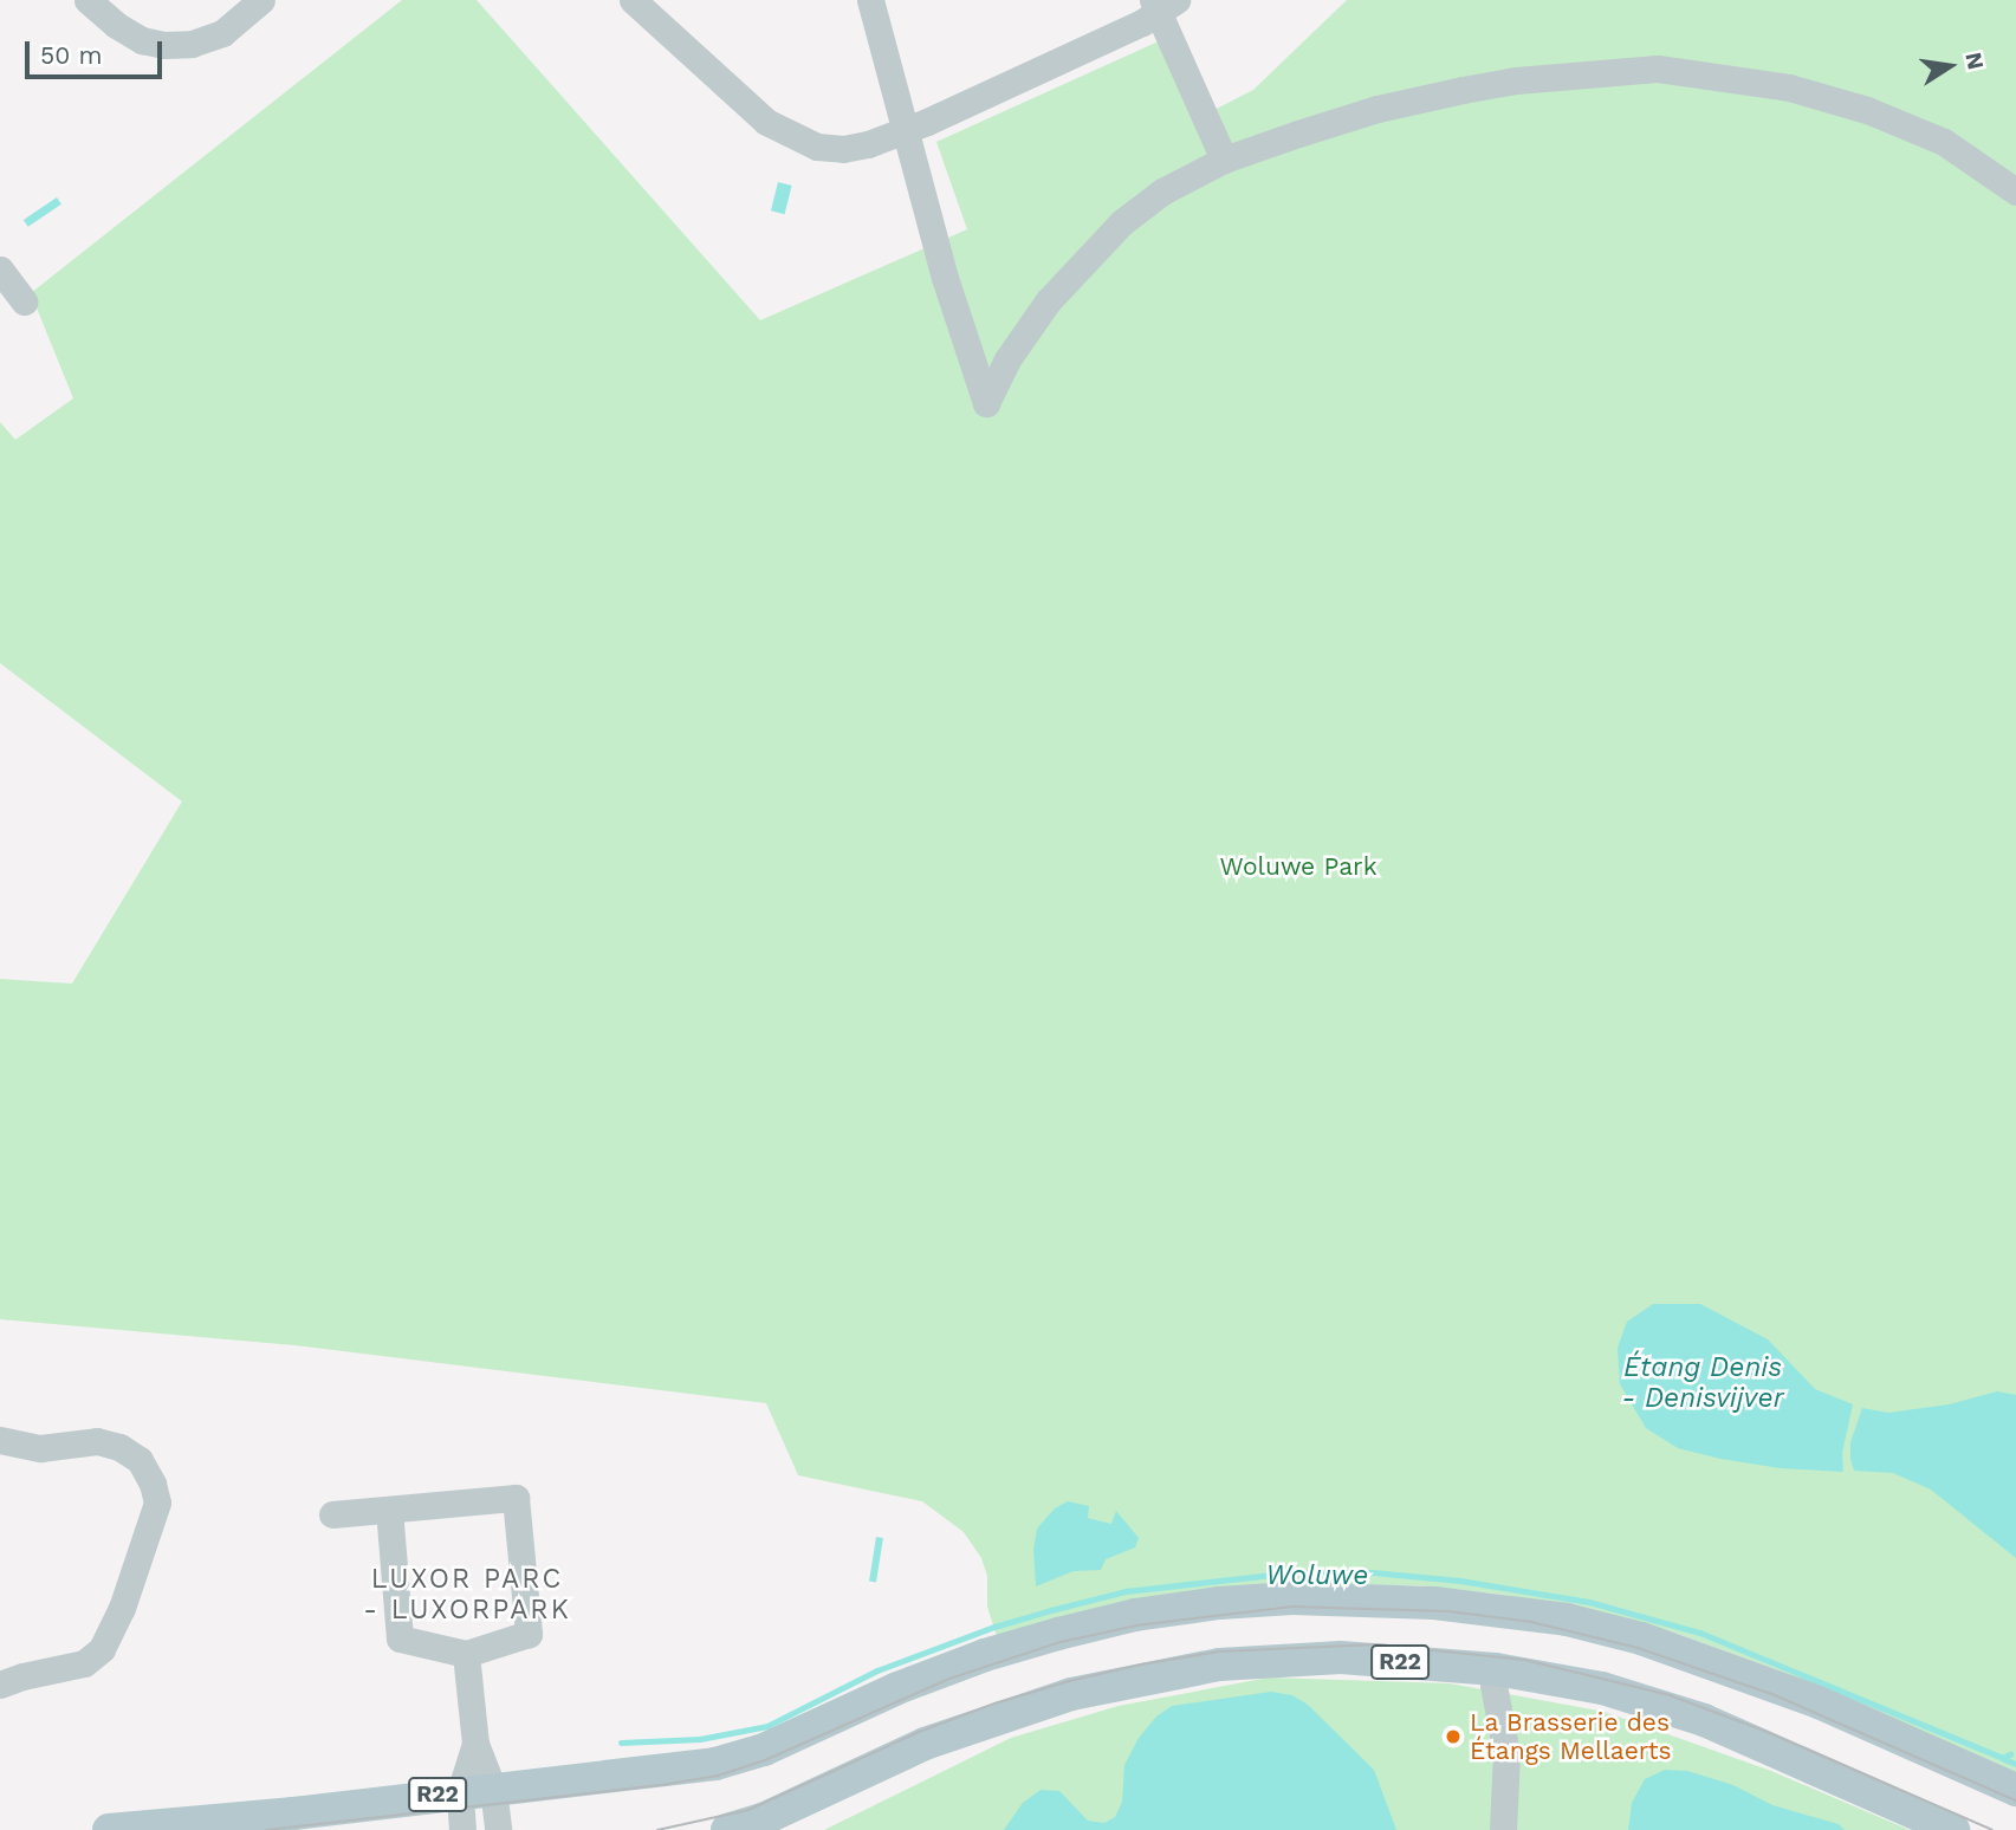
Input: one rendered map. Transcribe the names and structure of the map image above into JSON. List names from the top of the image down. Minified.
{"streets":{"main road":["R22"]},"districts":["LUXOR PARC - LUXORPARK"],"water":["Étang Denis - Denisvijver","Woluwe"],"parks":["Woluwe Park"],"places":["La Brasserie des Étangs Mellaerts"],"scale_bar":"50 m","north":"right"}
